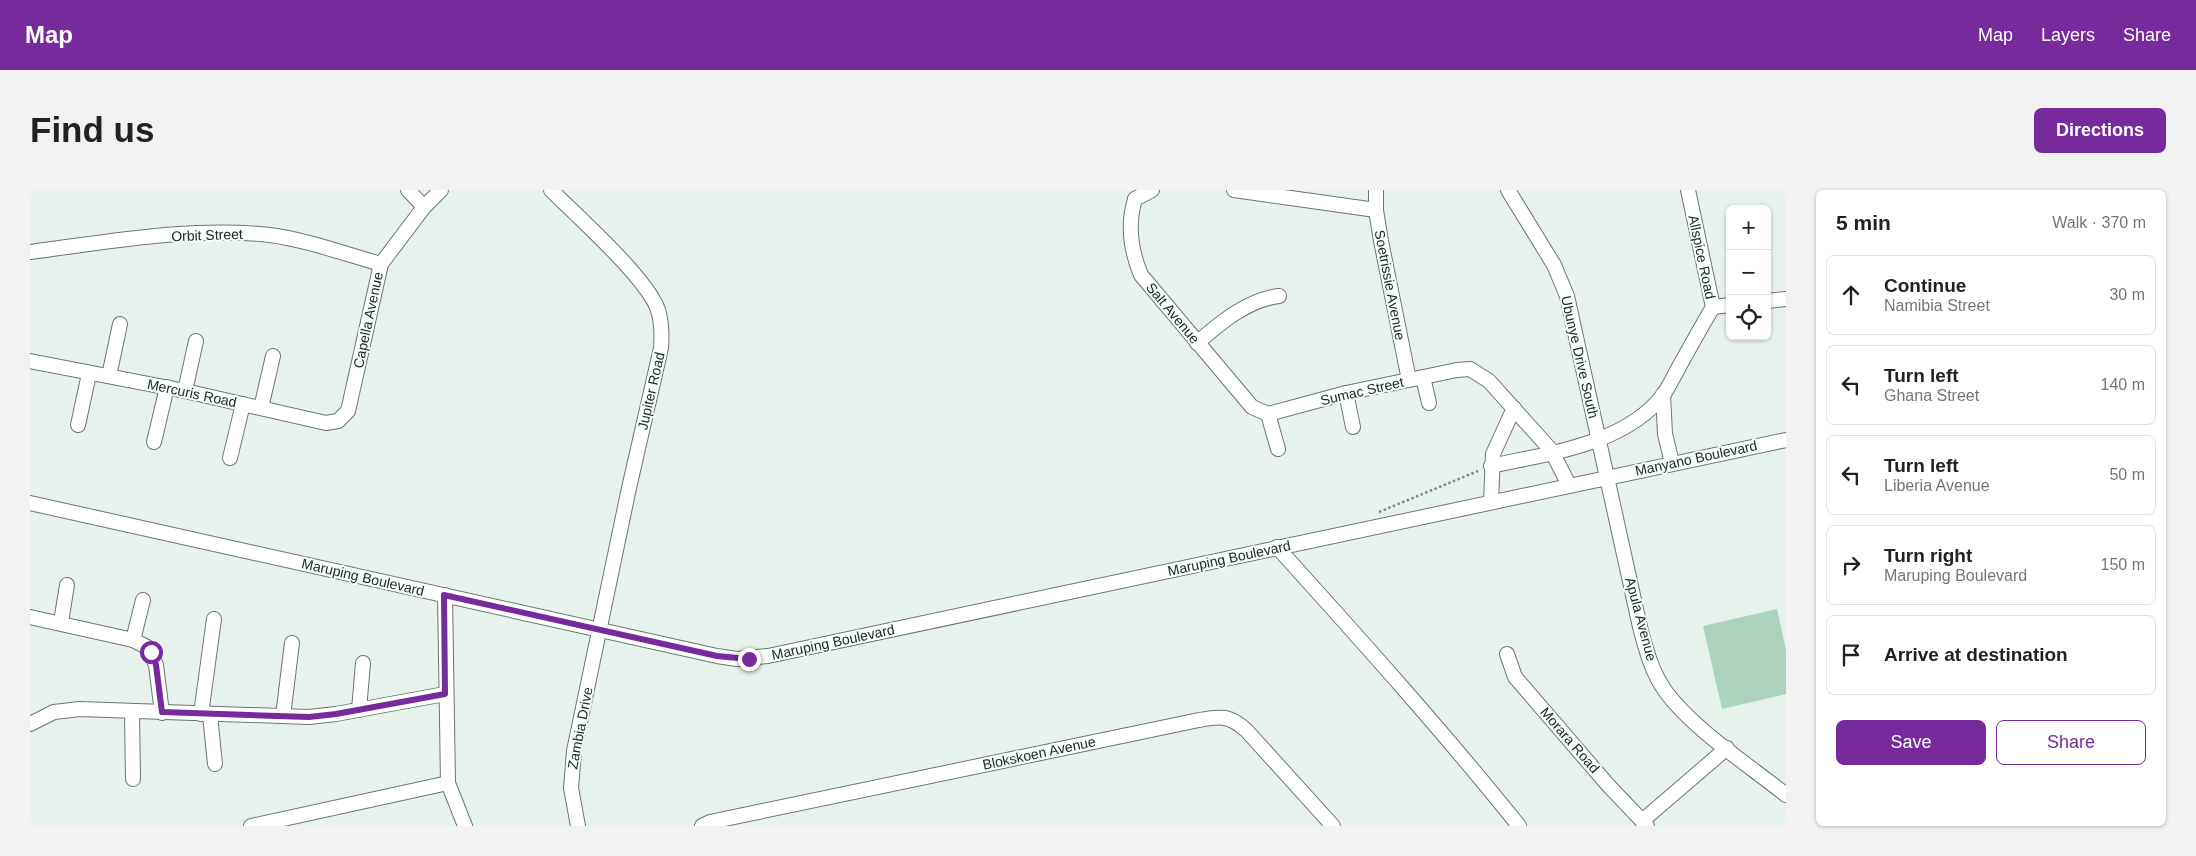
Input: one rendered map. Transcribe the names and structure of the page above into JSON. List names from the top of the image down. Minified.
{"streets":{"street":["Orbit Street","Allspice Road","Soetrissie Avenue","Salt Avenue","Capella Avenue","Ubunye Drive South","Jupiter Road","Sumac Street","Mercuris Road","Manyano Boulevard","Maruping Boulevard","Apula Avenue","Zambia Drive","Morara Road","Blokskoen Avenue"]},"crossings":[["Orbit Street","Capella Avenue"],["Soetrissie Avenue","Sumac Street"],["Salt Avenue","Sumac Street"],["Capella Avenue","Mercuris Road"],["Ubunye Drive South","Manyano Boulevard"],["Ubunye Drive South","Maruping Boulevard"],["Ubunye Drive South","Apula Avenue"],["Jupiter Road","Maruping Boulevard"],["Jupiter Road","Zambia Drive"],["Manyano Boulevard","Maruping Boulevard"],["Manyano Boulevard","Apula Avenue"],["Maruping Boulevard","Apula Avenue"],["Maruping Boulevard","Zambia Drive"],["Apula Avenue","Morara Road"]],"page":{"header":"Map","nav":["Map","Layers","Share"],"buttons":["Directions",["Save","Share"]],"title":"Find us","heading":["5 min","Walk · 370 m"],"map_buttons":["+","−"],"list":[["Continue","Namibia Street","30 m"],["Turn left","Ghana Street","140 m"],["Turn left","Liberia Avenue","50 m"],["Turn right","Maruping Boulevard","150 m"],"Arrive at destination"]}}
